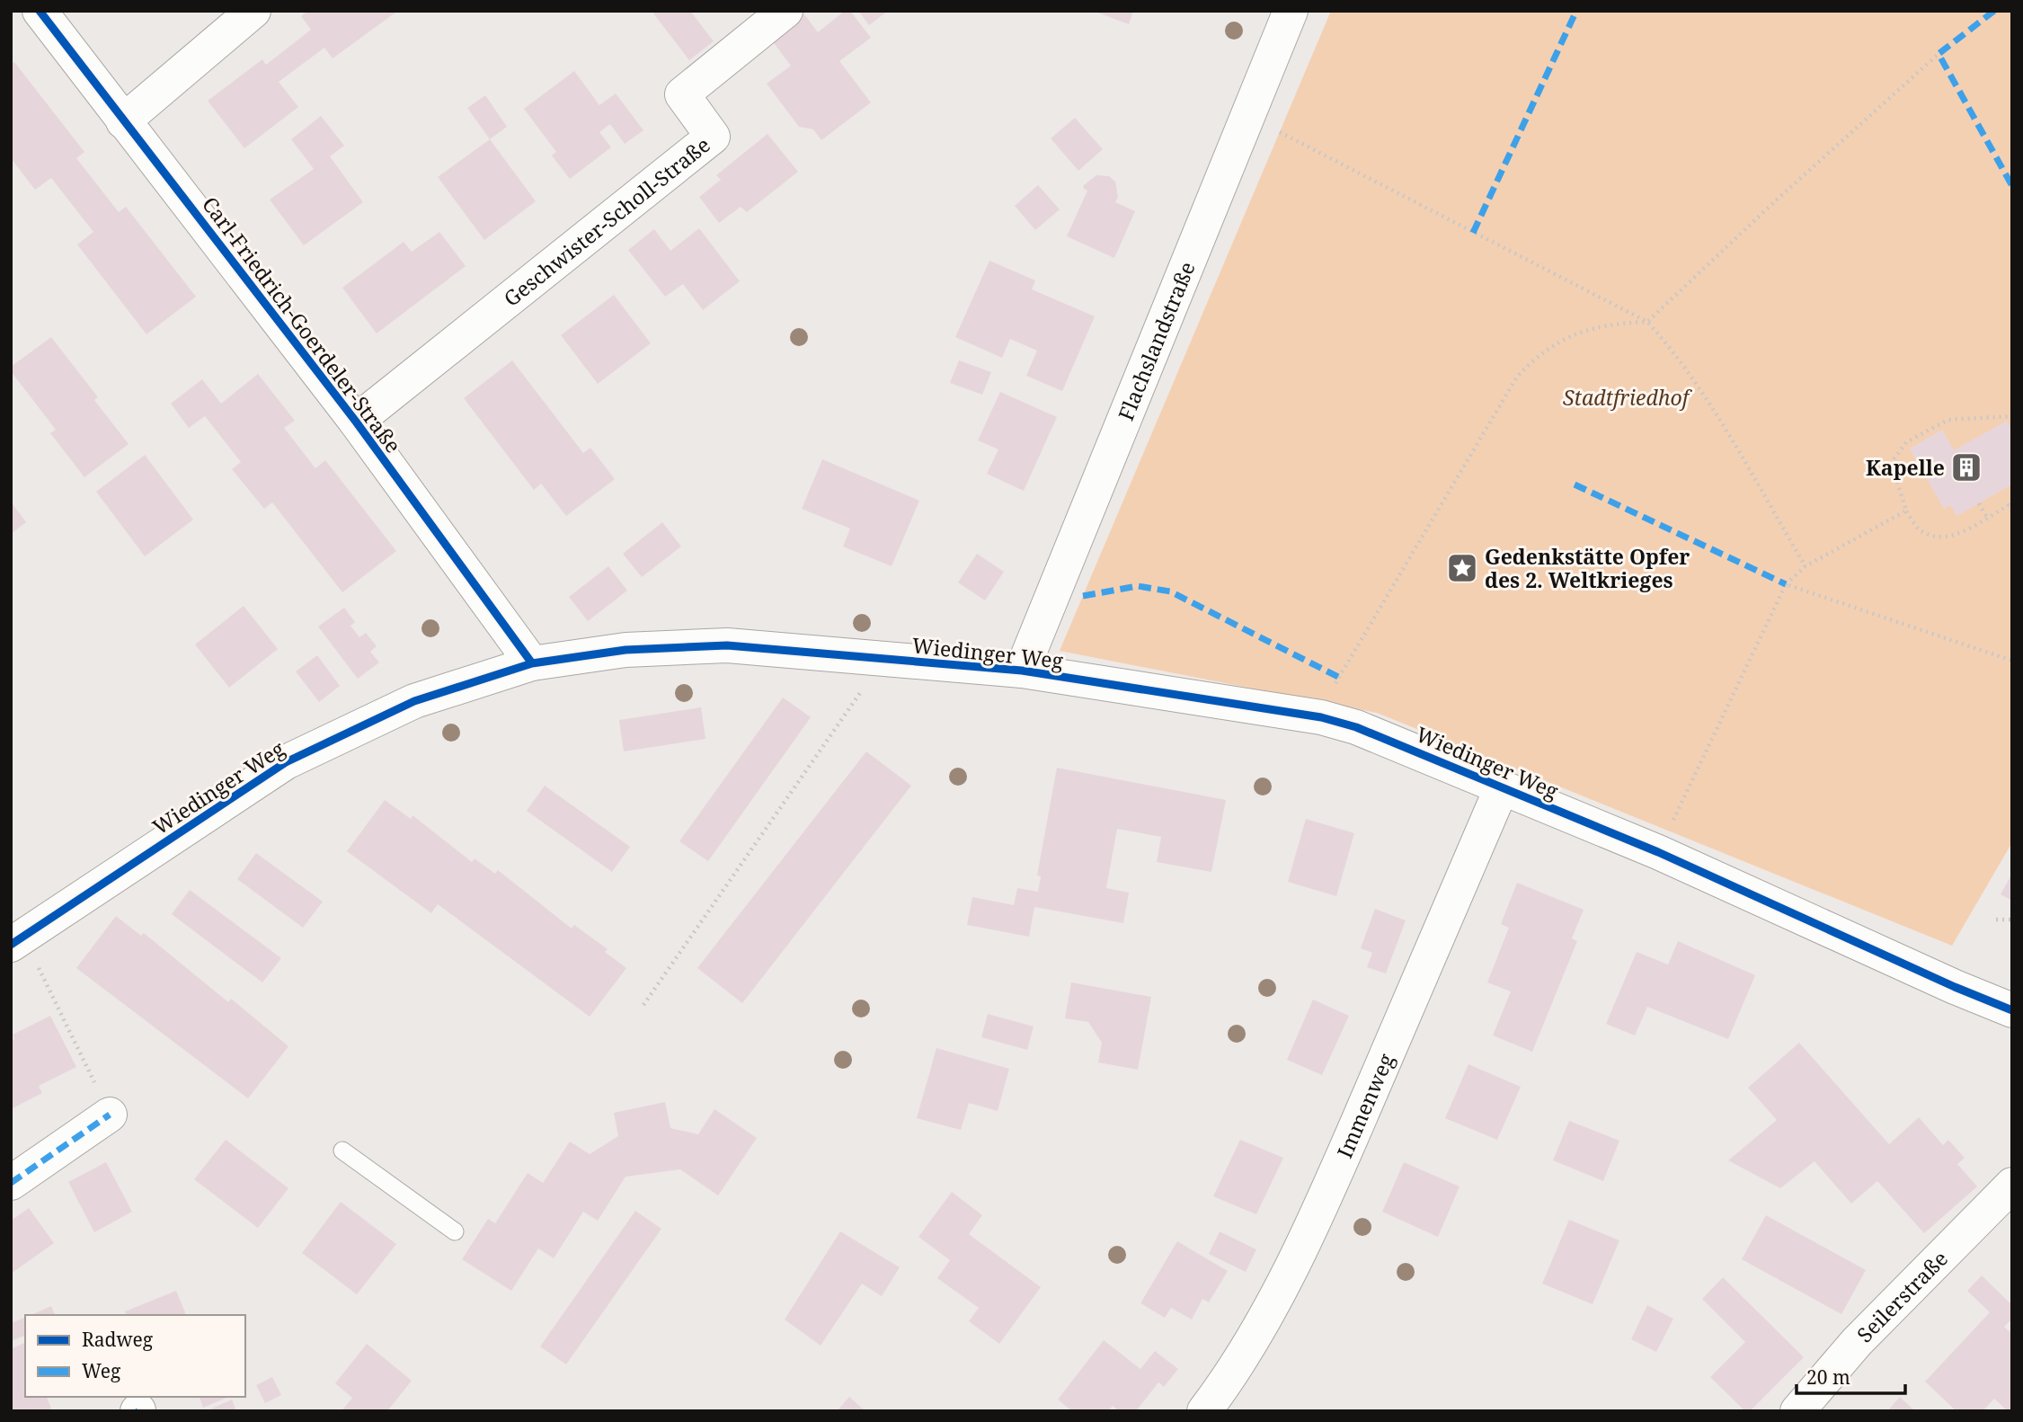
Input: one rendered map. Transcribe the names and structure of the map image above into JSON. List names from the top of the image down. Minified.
{"streets":{"street":["Geschwister-Scholl-Straße","Carl-Friedrich-Goerdeler-Straße","Flachslandstraße","Wiedinger Weg","Immenweg","Seilerstraße"]},"crossings":[["Geschwister-Scholl-Straße","Carl-Friedrich-Goerdeler-Straße"],["Carl-Friedrich-Goerdeler-Straße","Wiedinger Weg"],["Flachslandstraße","Wiedinger Weg"],["Wiedinger Weg","Immenweg"]],"parks":["Stadtfriedhof"],"places":{"building":["Kapelle"],"place":["Gedenkstätte Opfer des 2. Weltkrieges"]},"legend":["Radweg","Weg"],"scale_bar":"20 m"}
